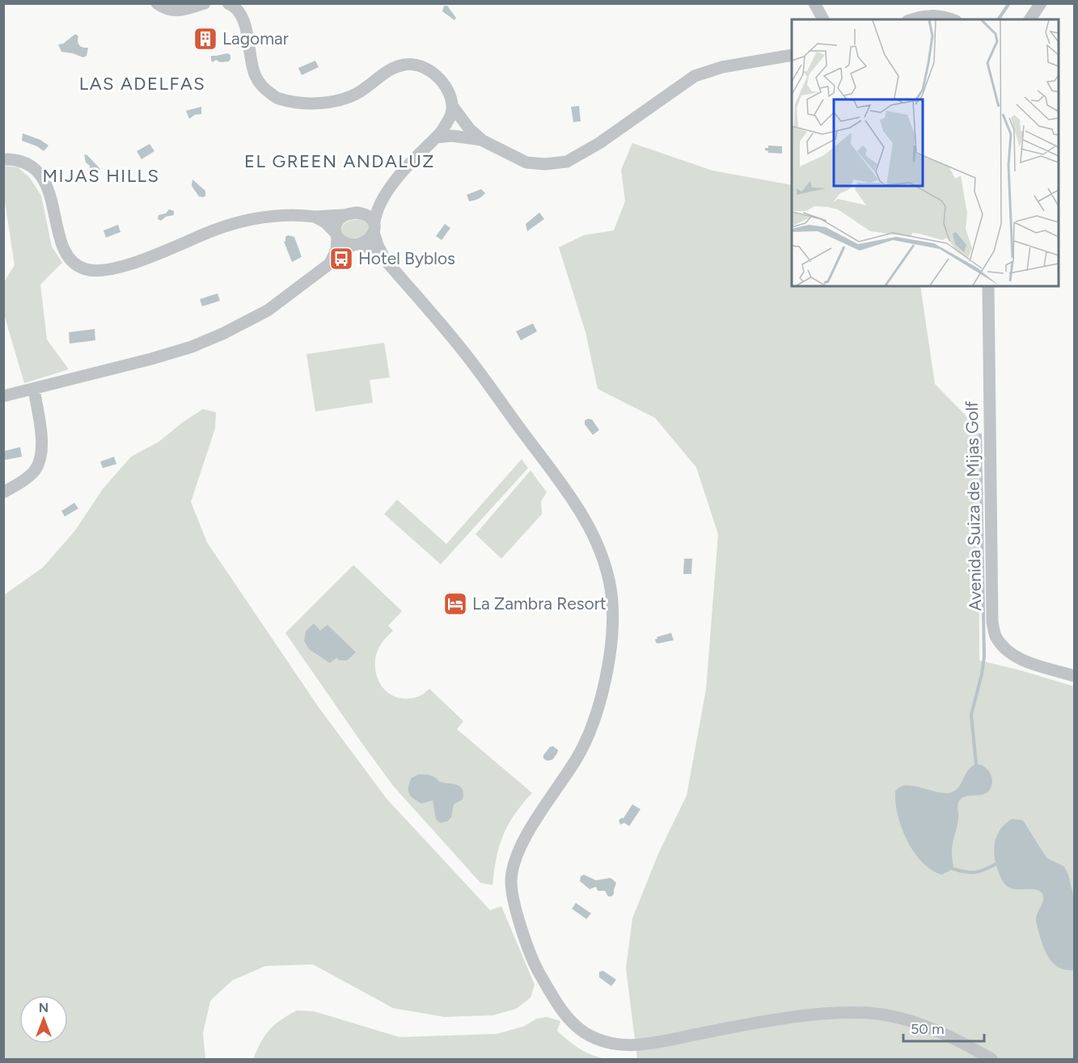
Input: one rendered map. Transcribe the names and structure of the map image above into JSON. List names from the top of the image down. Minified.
{"streets":{"street":["Avenida Suiza de Mijas Golf"]},"districts":["LAS ADELFAS","EL GREEN ANDALUZ","MIJAS HILLS"],"places":{"building":["Lagomar"],"bus stop":["Hotel Byblos"],"hotel":["La Zambra Resort"]},"scale_bar":"50 m","north":"top"}
